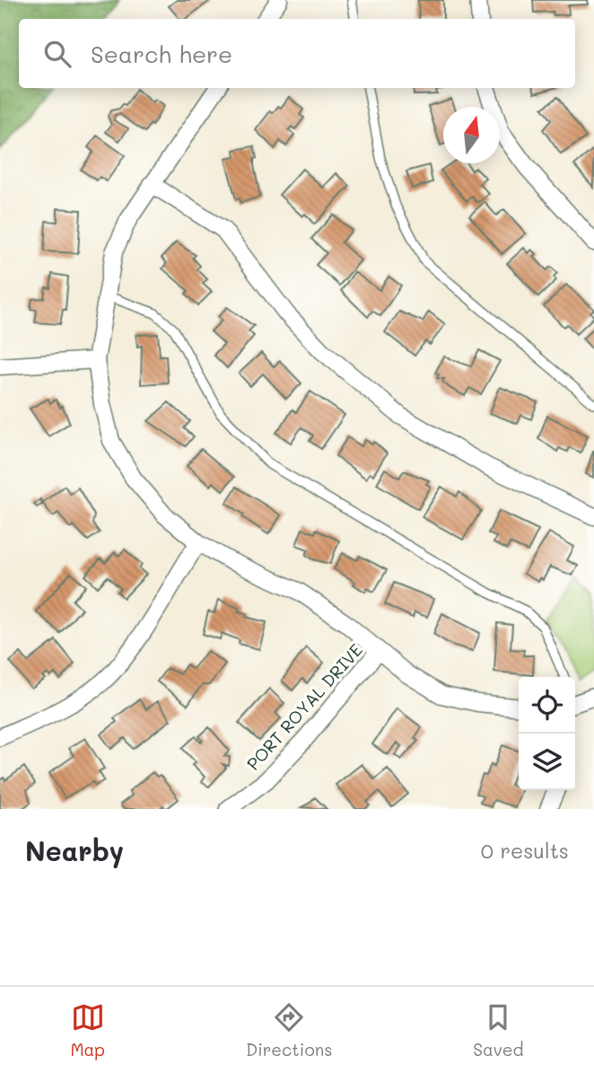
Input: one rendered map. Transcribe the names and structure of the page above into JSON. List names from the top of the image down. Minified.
{"streets":{"street":["PORT ROYAL DRIVE"]},"north":"top","page":{"search":"Search here","heading":["Nearby","0 results"],"nav":["Map","Directions","Saved"]}}
